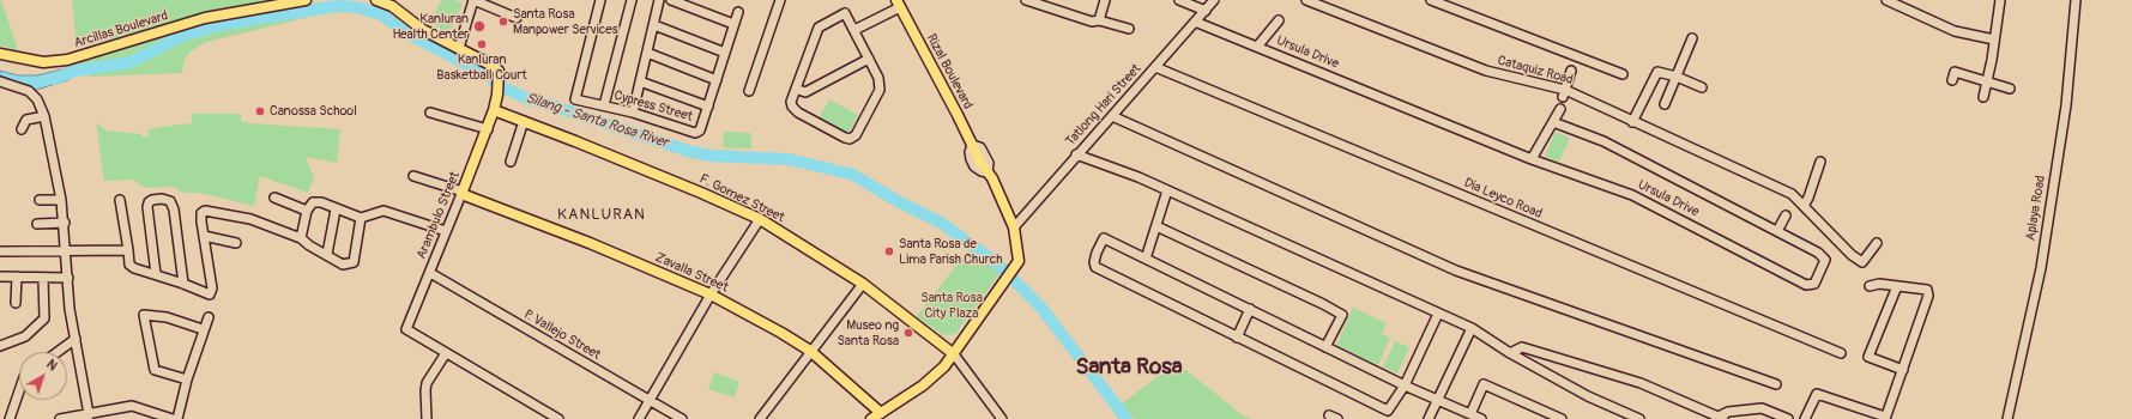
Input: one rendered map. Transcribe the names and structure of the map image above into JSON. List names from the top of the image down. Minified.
{"streets":{"main road":["Arcillas Boulevard","Rizal Boulevard","F. Gomez Street","Arambulo Street","Zavalla Street"],"street":["Ursula Drive","Cataquiz Road","Tatlong Hari Street","Cypress Street","Dia Leyco Road","Aplaya Road","P. Vallejo Street"]},"crossings":[["Ursula Drive","Tatlong Hari Street"],["Rizal Boulevard","Tatlong Hari Street"],["Rizal Boulevard","F. Gomez Street"],["Rizal Boulevard","Zavalla Street"],["Tatlong Hari Street","Dia Leyco Road"],["F. Gomez Street","Arambulo Street"],["Arambulo Street","Zavalla Street"],["Arambulo Street","P. Vallejo Street"]],"districts":["KANLURAN","Santa Rosa"],"water":["Silang - Santa Rosa River"],"parks":["Santa Rosa City Plaza"],"places":["Santa Rosa Manpower Services","Kanluran Health Center","Kanluran Basketball Court","Canossa School","Santa Rosa de Lima Parish Church","Museo ng Santa Rosa"],"north":"top right"}
